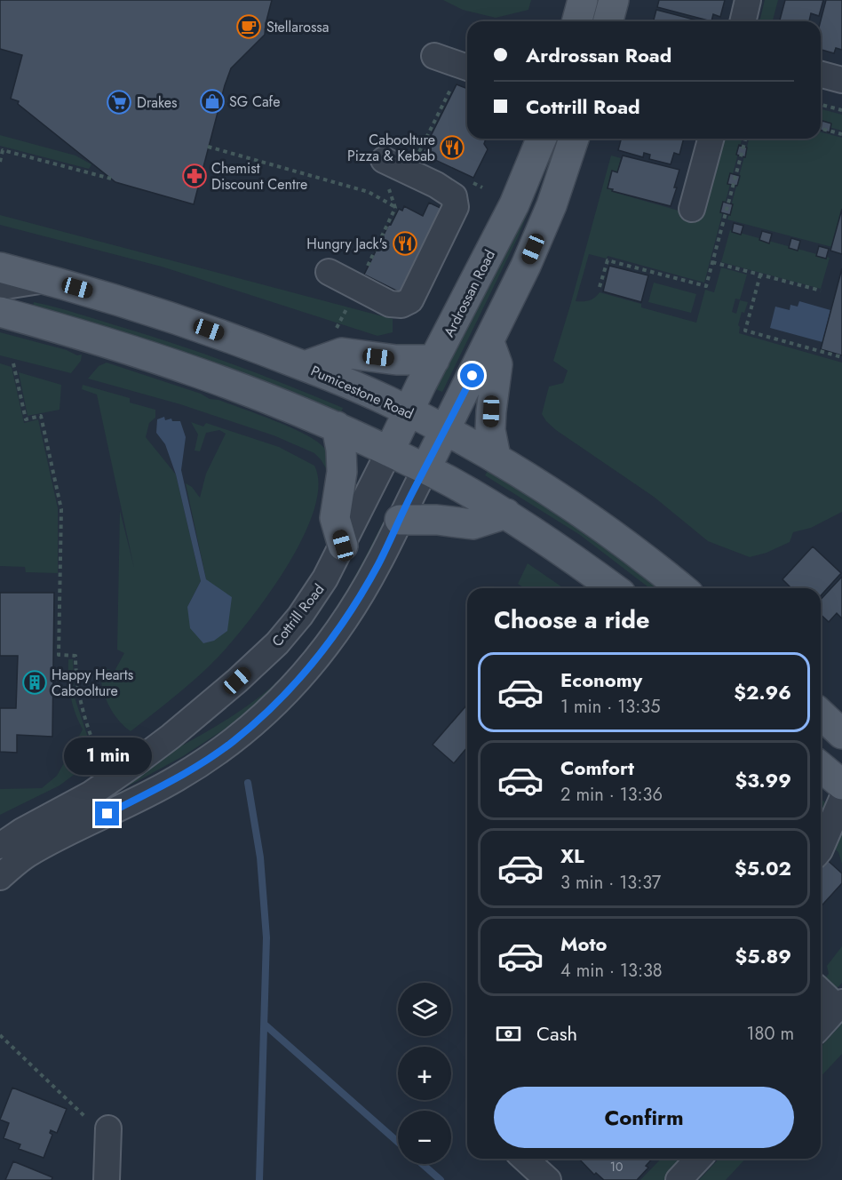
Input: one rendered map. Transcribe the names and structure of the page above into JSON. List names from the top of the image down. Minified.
{"streets":{"main road":["Ardrossan Road","Pumicestone Road"],"street":["Cottrill Road"]},"crossings":[["Ardrossan Road","Pumicestone Road"],["Ardrossan Road","Cottrill Road"]],"places":{"cafe":["Stellarossa"],"shop":["SG Cafe"],"supermarket":["Drakes"],"restaurant":["Caboolture Pizza & Kebab","Hungry Jack's"],"pharmacy":["Chemist Discount Centre"],"building":["Happy Hearts Caboolture"]},"house_numbers":["10"],"page":{"banner":["Ardrossan Road","Cottrill Road"],"heading":"Choose a ride","list":[{"name":"Economy","note":"1 min · 13:35","value":"$2.96"},{"name":"Comfort","note":"2 min · 13:36","value":"$3.99"},{"name":"XL","note":"3 min · 13:37","value":"$5.02"},{"name":"Moto","note":"4 min · 13:38","value":"$5.89"}],"bubble":"1 min","map_buttons":["+","−"],"pay":["Cash","180 m"],"buttons":"Confirm"}}
